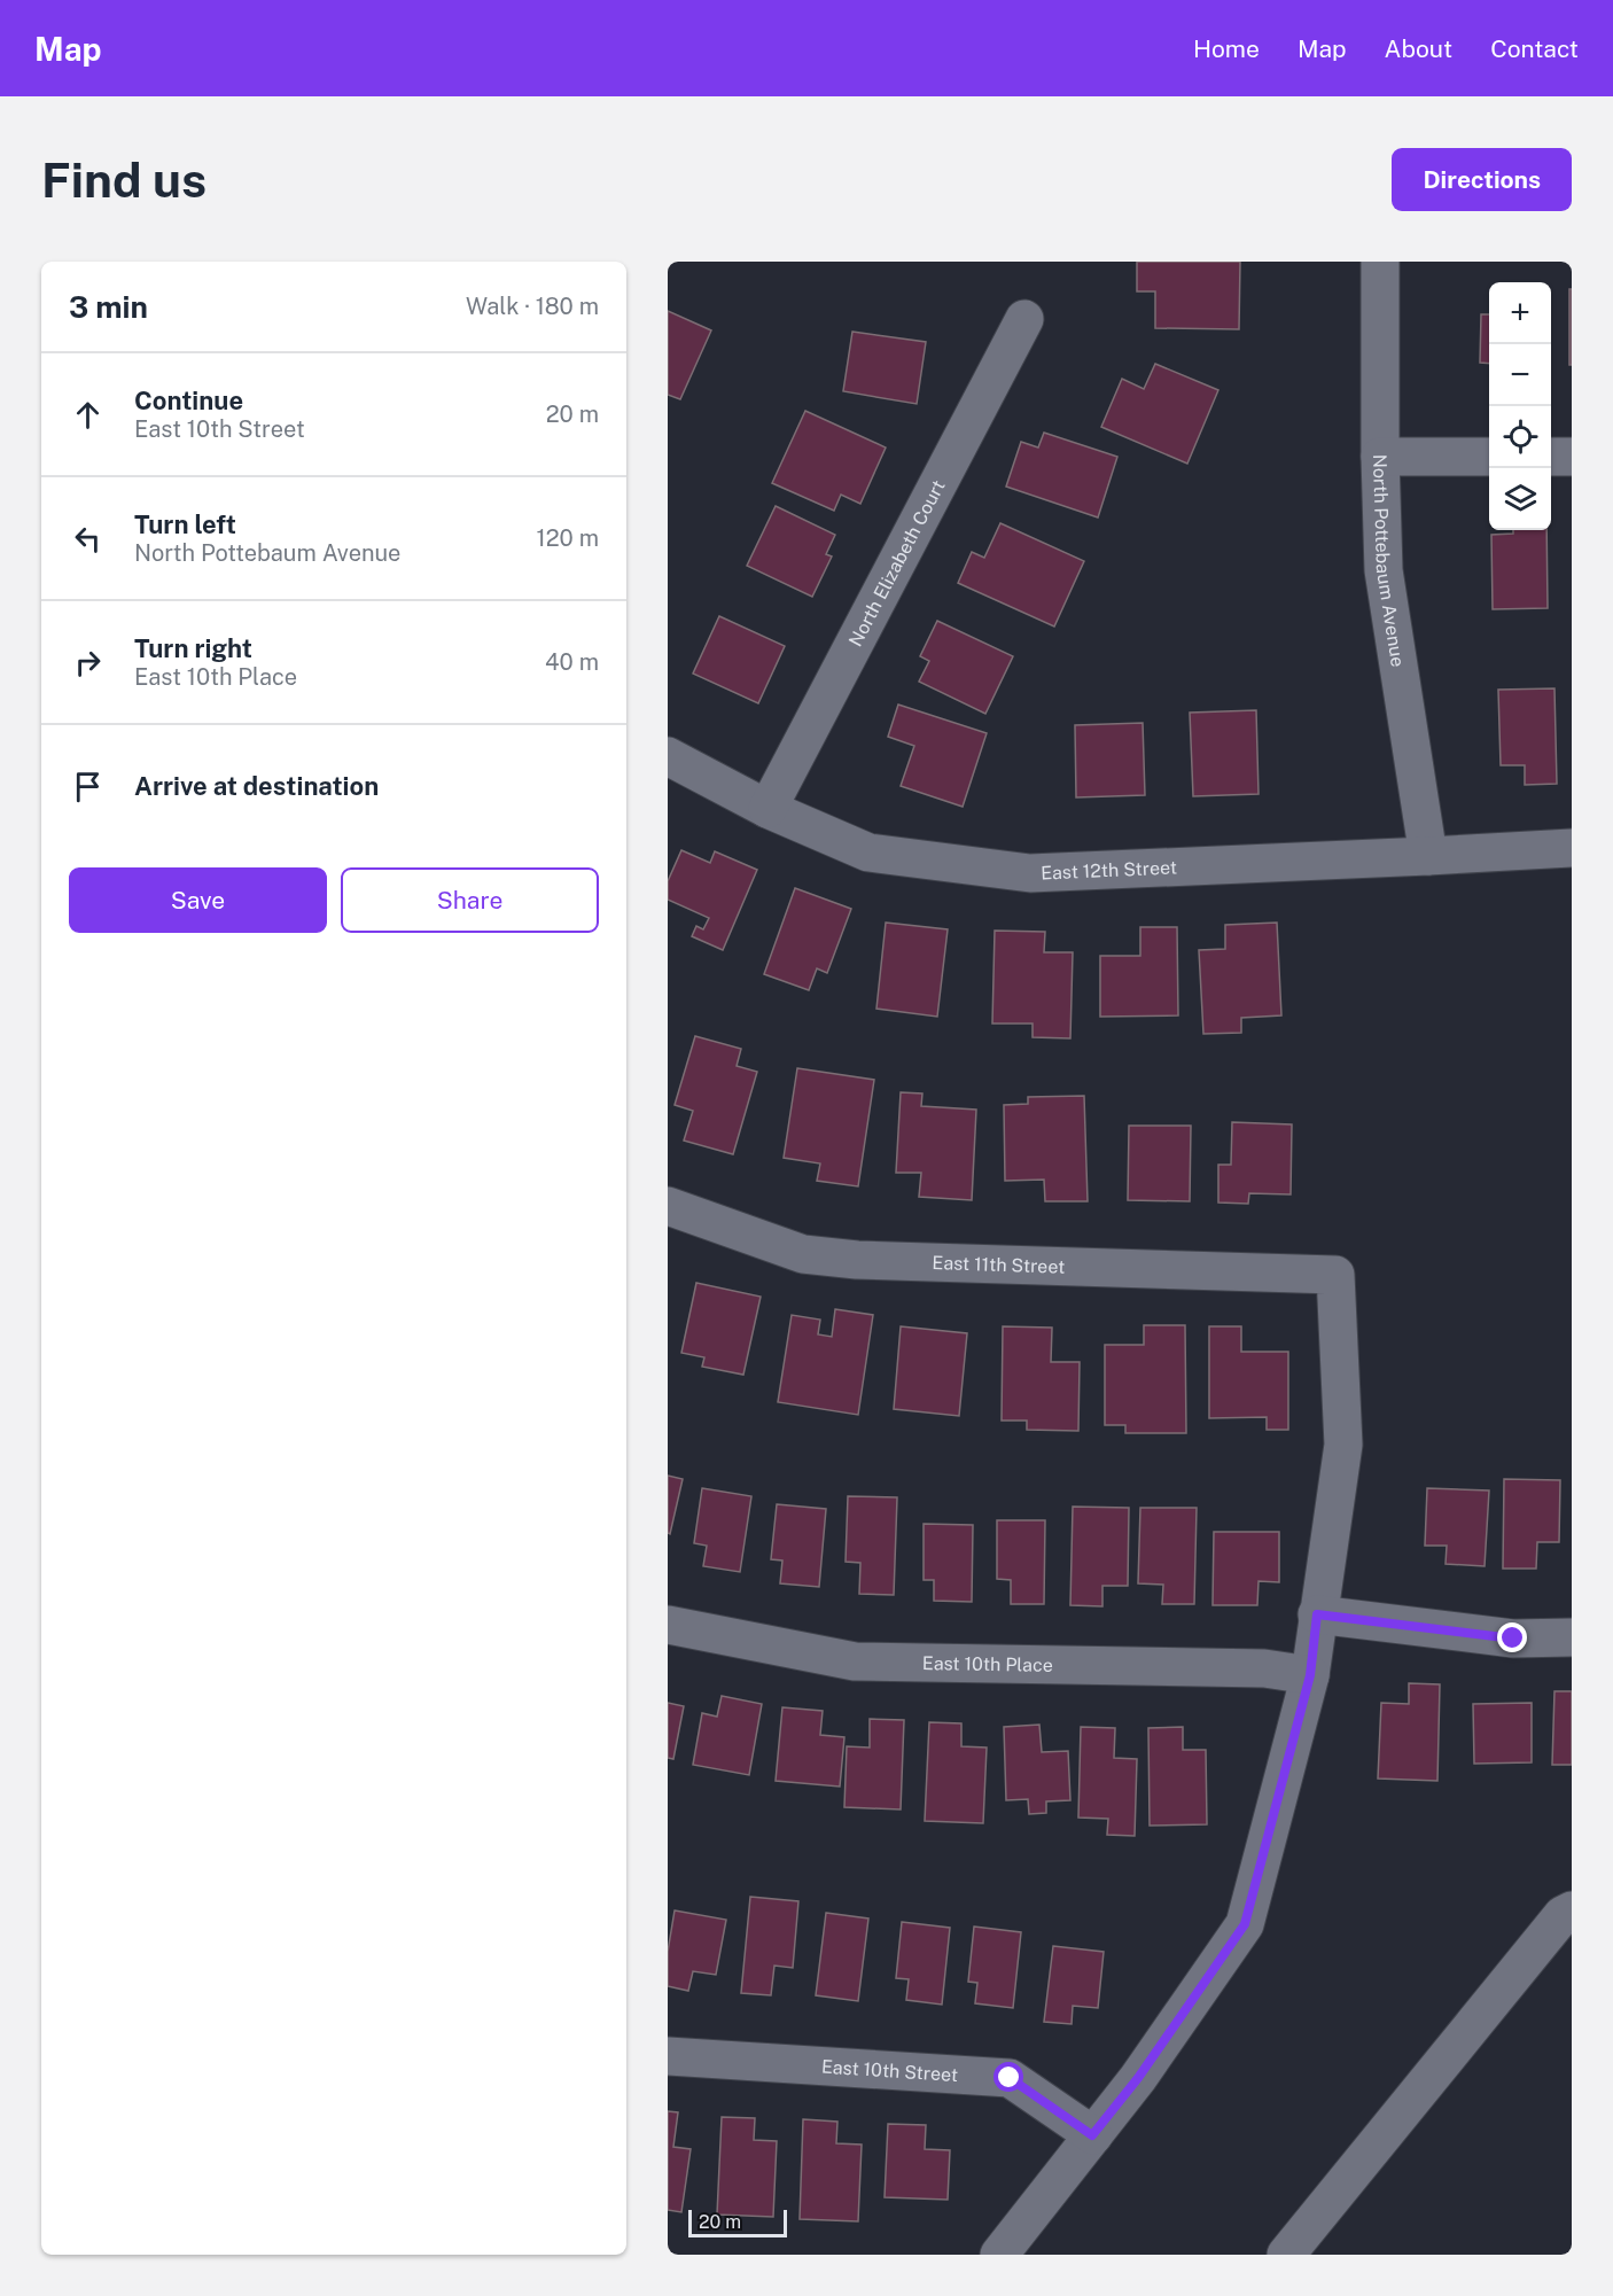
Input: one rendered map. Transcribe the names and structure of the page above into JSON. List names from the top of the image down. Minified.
{"streets":{"street":["North Pottebaum Avenue","North Elizabeth Court","East 12th Street","East 11th Street","East 10th Place","East 10th Street"]},"crossings":[["North Pottebaum Avenue","East 12th Street"],["North Elizabeth Court","East 12th Street"]],"scale_bar":"20 m","page":{"header":"Map","nav":["Home","Map","About","Contact"],"buttons":["Directions",["Save","Share"]],"title":"Find us","heading":["3 min","Walk · 180 m"],"map_buttons":["+","−"],"list":[["Continue","East 10th Street","20 m"],["Turn left","North Pottebaum Avenue","120 m"],["Turn right","East 10th Place","40 m"],"Arrive at destination"],"scale":"20 m"}}
